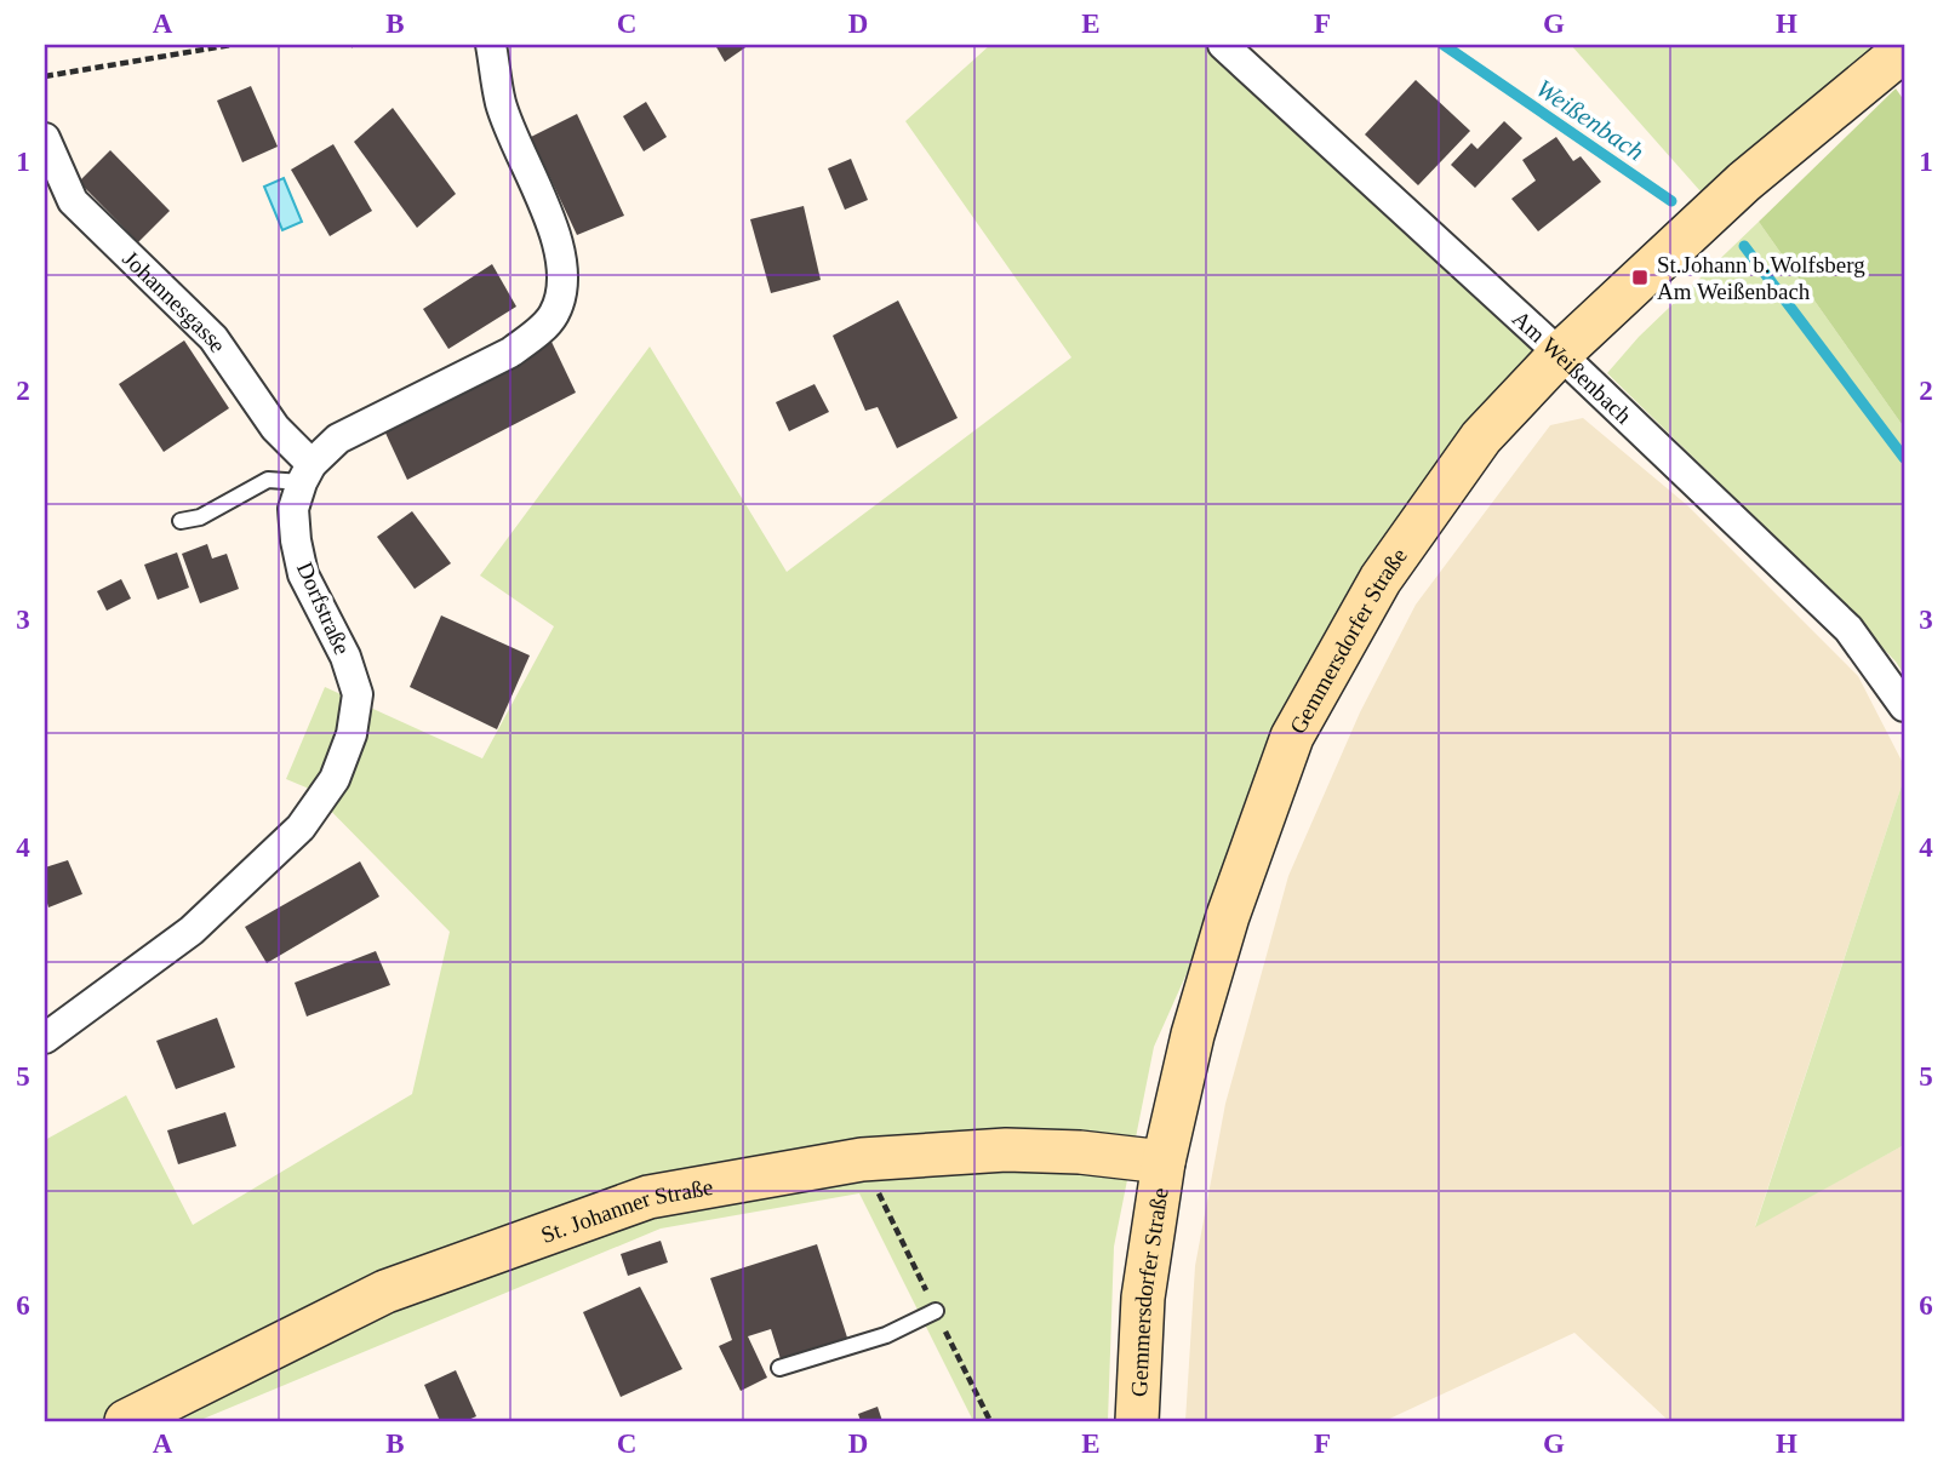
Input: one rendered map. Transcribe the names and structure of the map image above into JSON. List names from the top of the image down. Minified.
{"streets":{"main road":["Gemmersdorfer Straße","St. Johanner Straße"],"street":["Johannesgasse","Am Weißenbach","Dorfstraße"]},"crossings":[["Johannesgasse","Dorfstraße"],["Am Weißenbach","Gemmersdorfer Straße"],["Gemmersdorfer Straße","St. Johanner Straße"]],"water":["Weißenbach"],"places":{"transit":["St.Johann b.Wolfsberg Am Weißenbach"]},"grid":{"columns":["A","B","C","D","E","F","G","H"],"rows":["1","2","3","4","5","6"]}}
